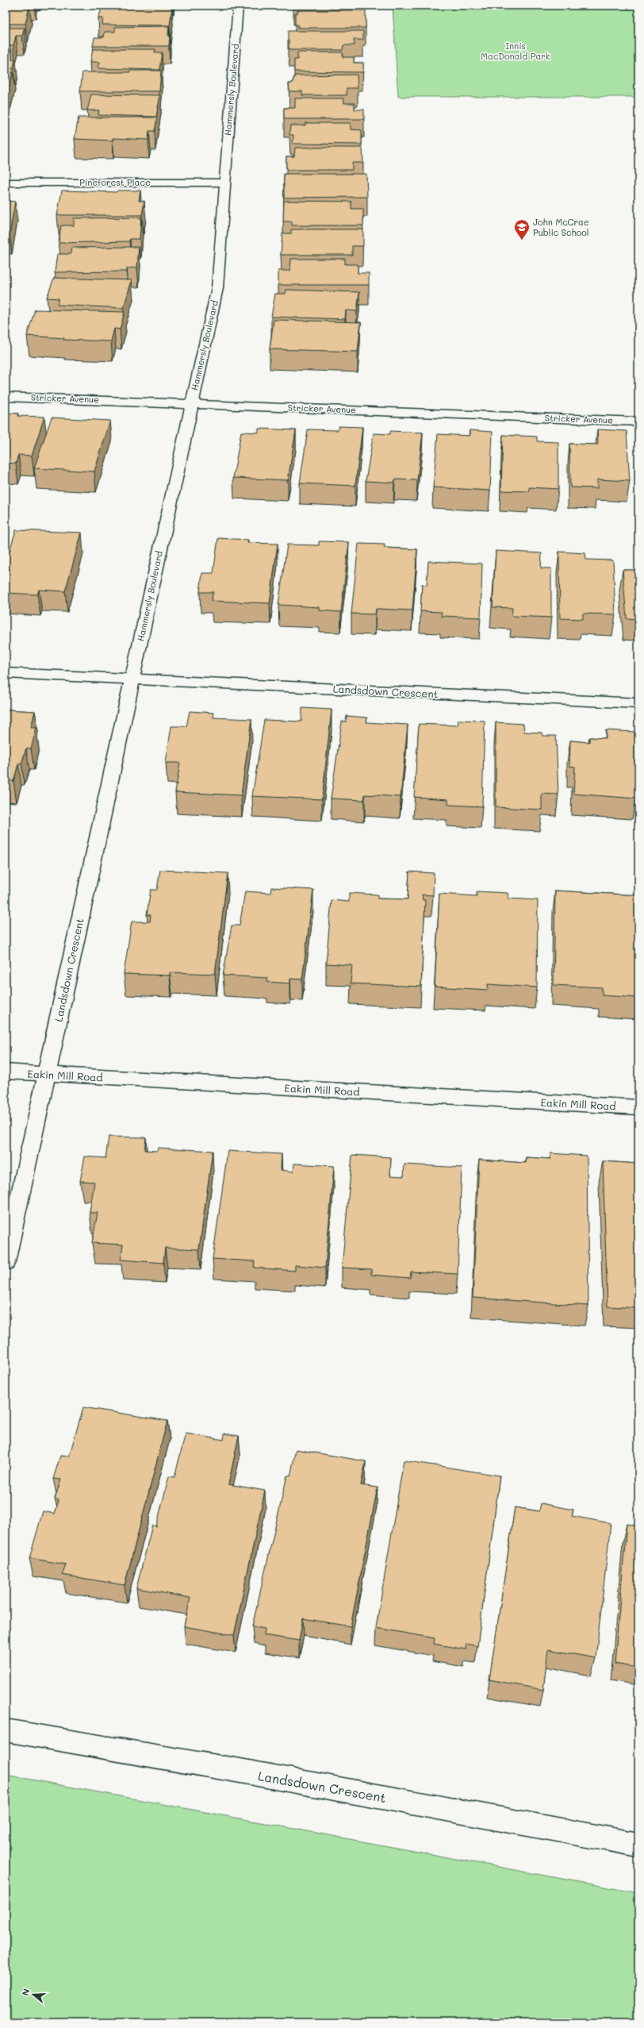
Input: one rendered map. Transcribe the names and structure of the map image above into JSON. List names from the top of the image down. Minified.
{"streets":{"street":["Hammersly Boulevard","Pineforest Place","Stricker Avenue","Landsdown Crescent","Eakin Mill Road"]},"crossings":[["Hammersly Boulevard","Pineforest Place"],["Hammersly Boulevard","Stricker Avenue"],["Hammersly Boulevard","Landsdown Crescent"],["Landsdown Crescent","Eakin Mill Road"]],"parks":["Innis MacDonald Park"],"places":{"school or university":["John McCrae Public School"]},"north":"left"}
